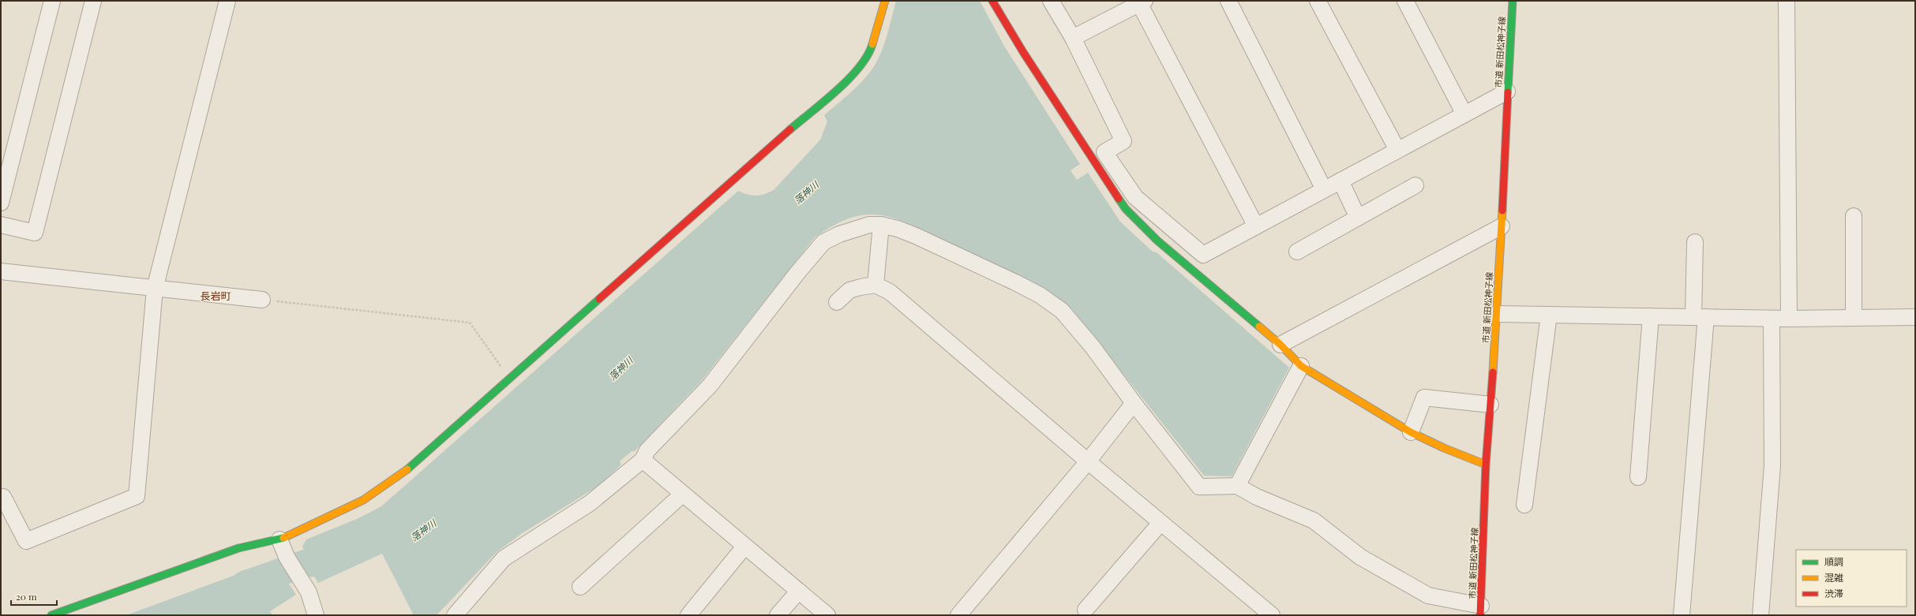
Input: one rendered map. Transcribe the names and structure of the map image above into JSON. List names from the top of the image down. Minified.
{"streets":{"street":["市道 新田松神子線"]},"districts":["長岩町"],"water":["落神川"],"legend":["順調","混雑","渋滞"],"scale_bar":"20 m"}
